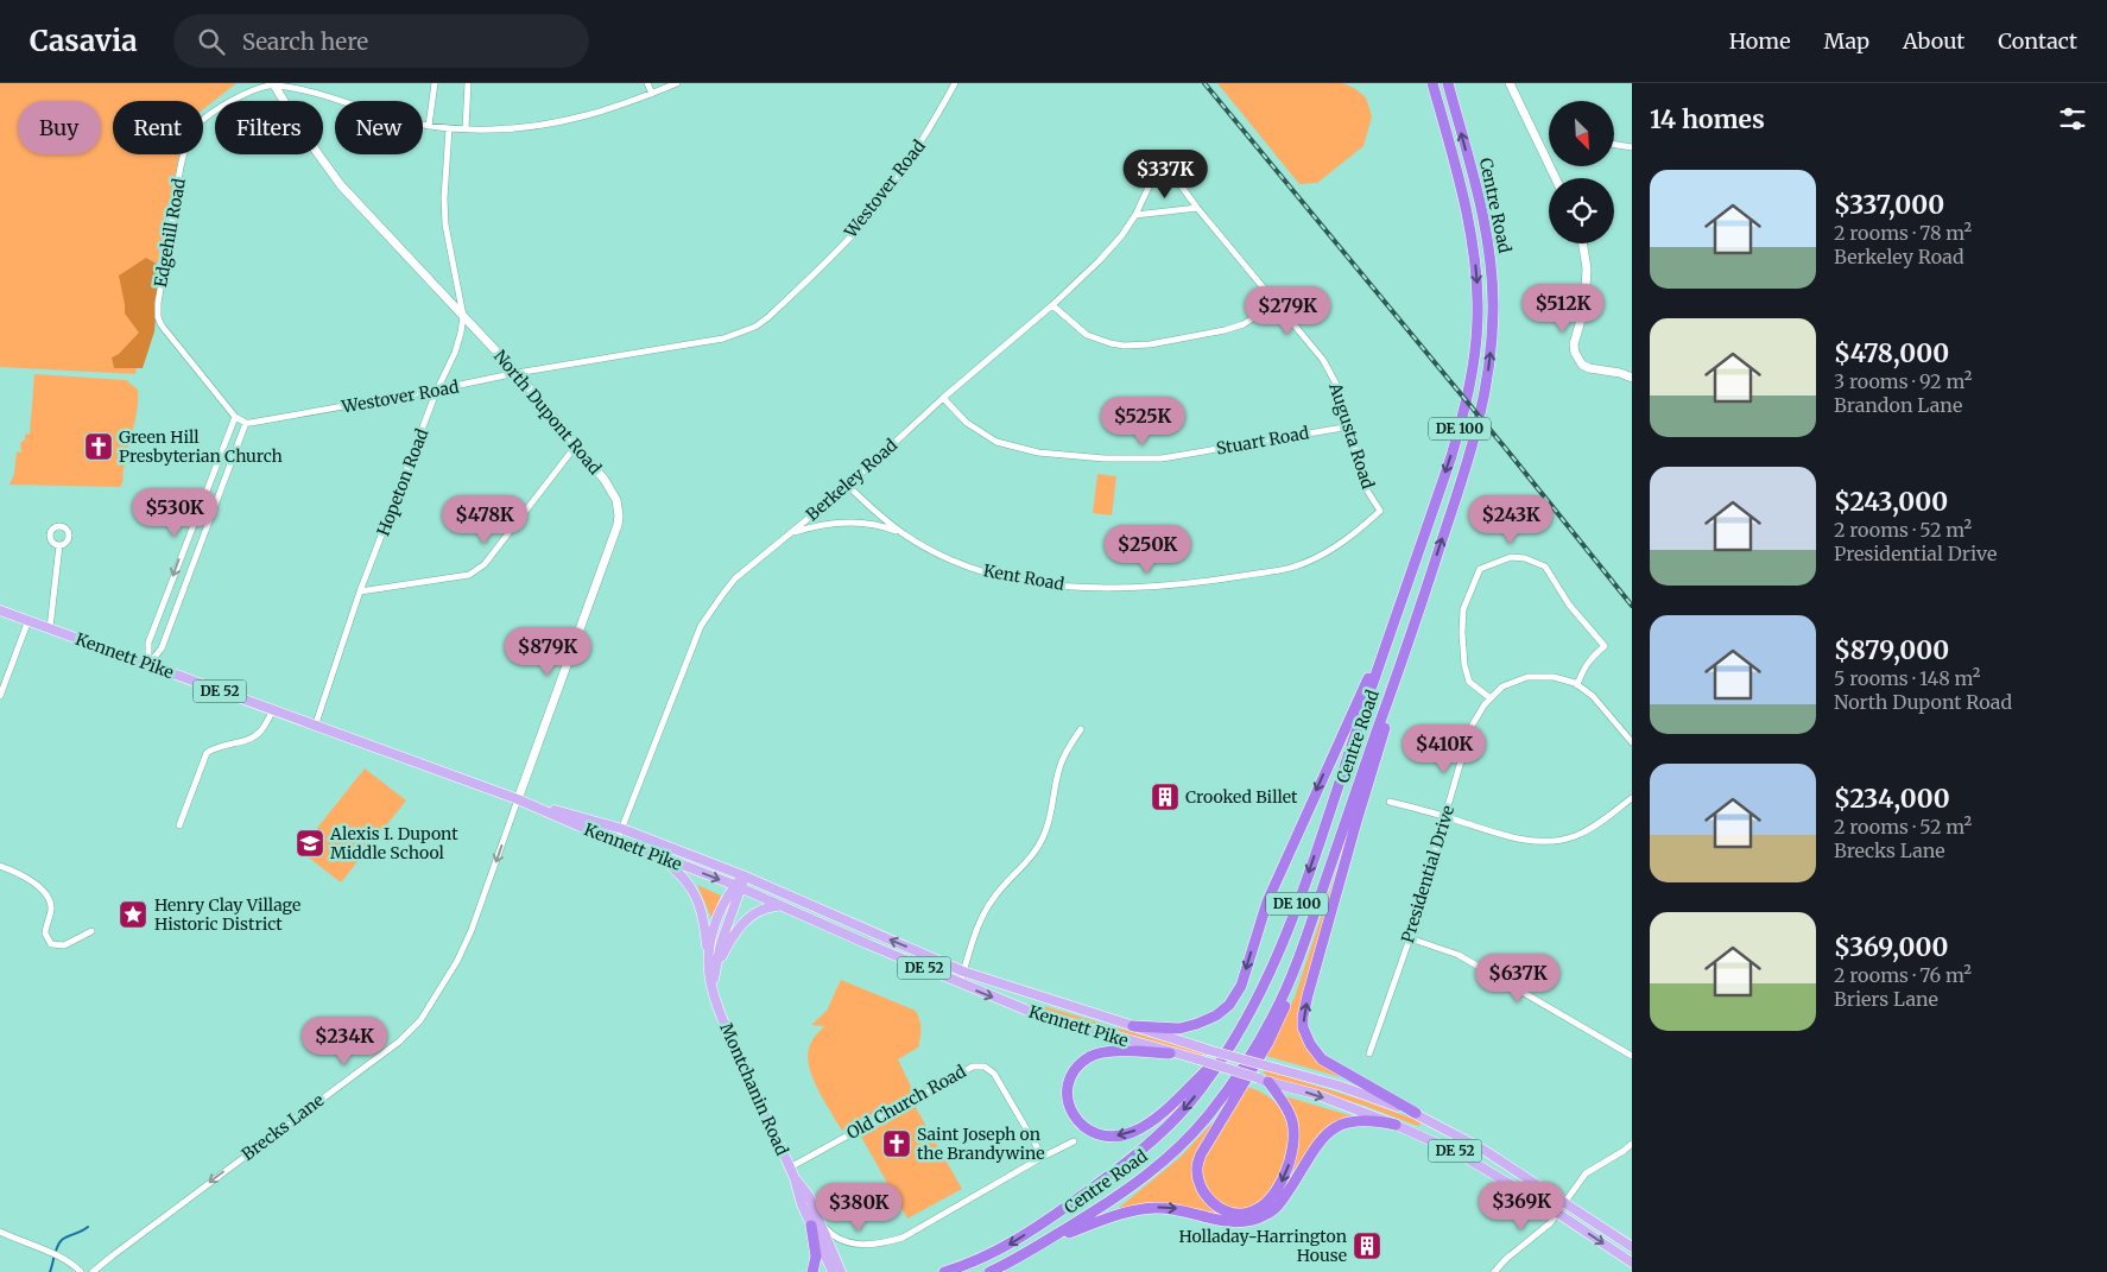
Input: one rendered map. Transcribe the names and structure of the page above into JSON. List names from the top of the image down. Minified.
{"streets":{"highway":["Centre Road","DE 100"],"main road":["North Dupont Road","Kennett Pike","DE 52","Montchanin Road"],"street":["Westover Road","Edgehill Road","Augusta Road","Stuart Road","Berkeley Road","Hopeton Road","Kent Road","Presidential Drive","Old Church Road","Brecks Lane"]},"crossings":[["Westover Road","Edgehill Road"],["Westover Road","North Dupont Road"],["Westover Road","Hopeton Road"],["Edgehill Road","North Dupont Road"],["Edgehill Road","Hopeton Road"],["North Dupont Road","Hopeton Road"],["North Dupont Road","Kennett Pike"],["North Dupont Road","Brecks Lane"],["Augusta Road","Stuart Road"],["Augusta Road","Berkeley Road"],["Augusta Road","Kent Road"],["Stuart Road","Berkeley Road"],["Berkeley Road","Kent Road"],["Berkeley Road","Kennett Pike"],["Hopeton Road","Kennett Pike"],["Kennett Pike","Montchanin Road"],["Kennett Pike","Brecks Lane"],["Montchanin Road","Old Church Road"]],"one_way":["Brecks Lane"],"places":{"church":["Green Hill Presbyterian Church","Saint Joseph on the Brandywine"],"building":["Crooked Billet","Holladay-Harrington House"],"school or university":["Alexis I. Dupont Middle School"],"place":["Henry Clay Village Historic District"]},"north":"bottom right","page":{"header":"Casavia","search":"Search here","nav":["Home","Map","About","Contact"],"heading":"14 homes","chip":["Buy","Rent","Filters","New"],"price":["$337K","$512K","$279K","$525K","$530K","$478K","$243K","$250K","$879K","$410K","$637K","$234K","$369K","$380K"],"list":[{"name":"$337,000","note":"2 rooms · 78 m² · Berkeley Road"},{"name":"$478,000","note":"3 rooms · 92 m² · Brandon Lane"},{"name":"$243,000","note":"2 rooms · 52 m² · Presidential Drive"},{"name":"$879,000","note":"5 rooms · 148 m² · North Dupont Road"},{"name":"$234,000","note":"2 rooms · 52 m² · Brecks Lane"},{"name":"$369,000","note":"2 rooms · 76 m² · Briers Lane"}]}}
